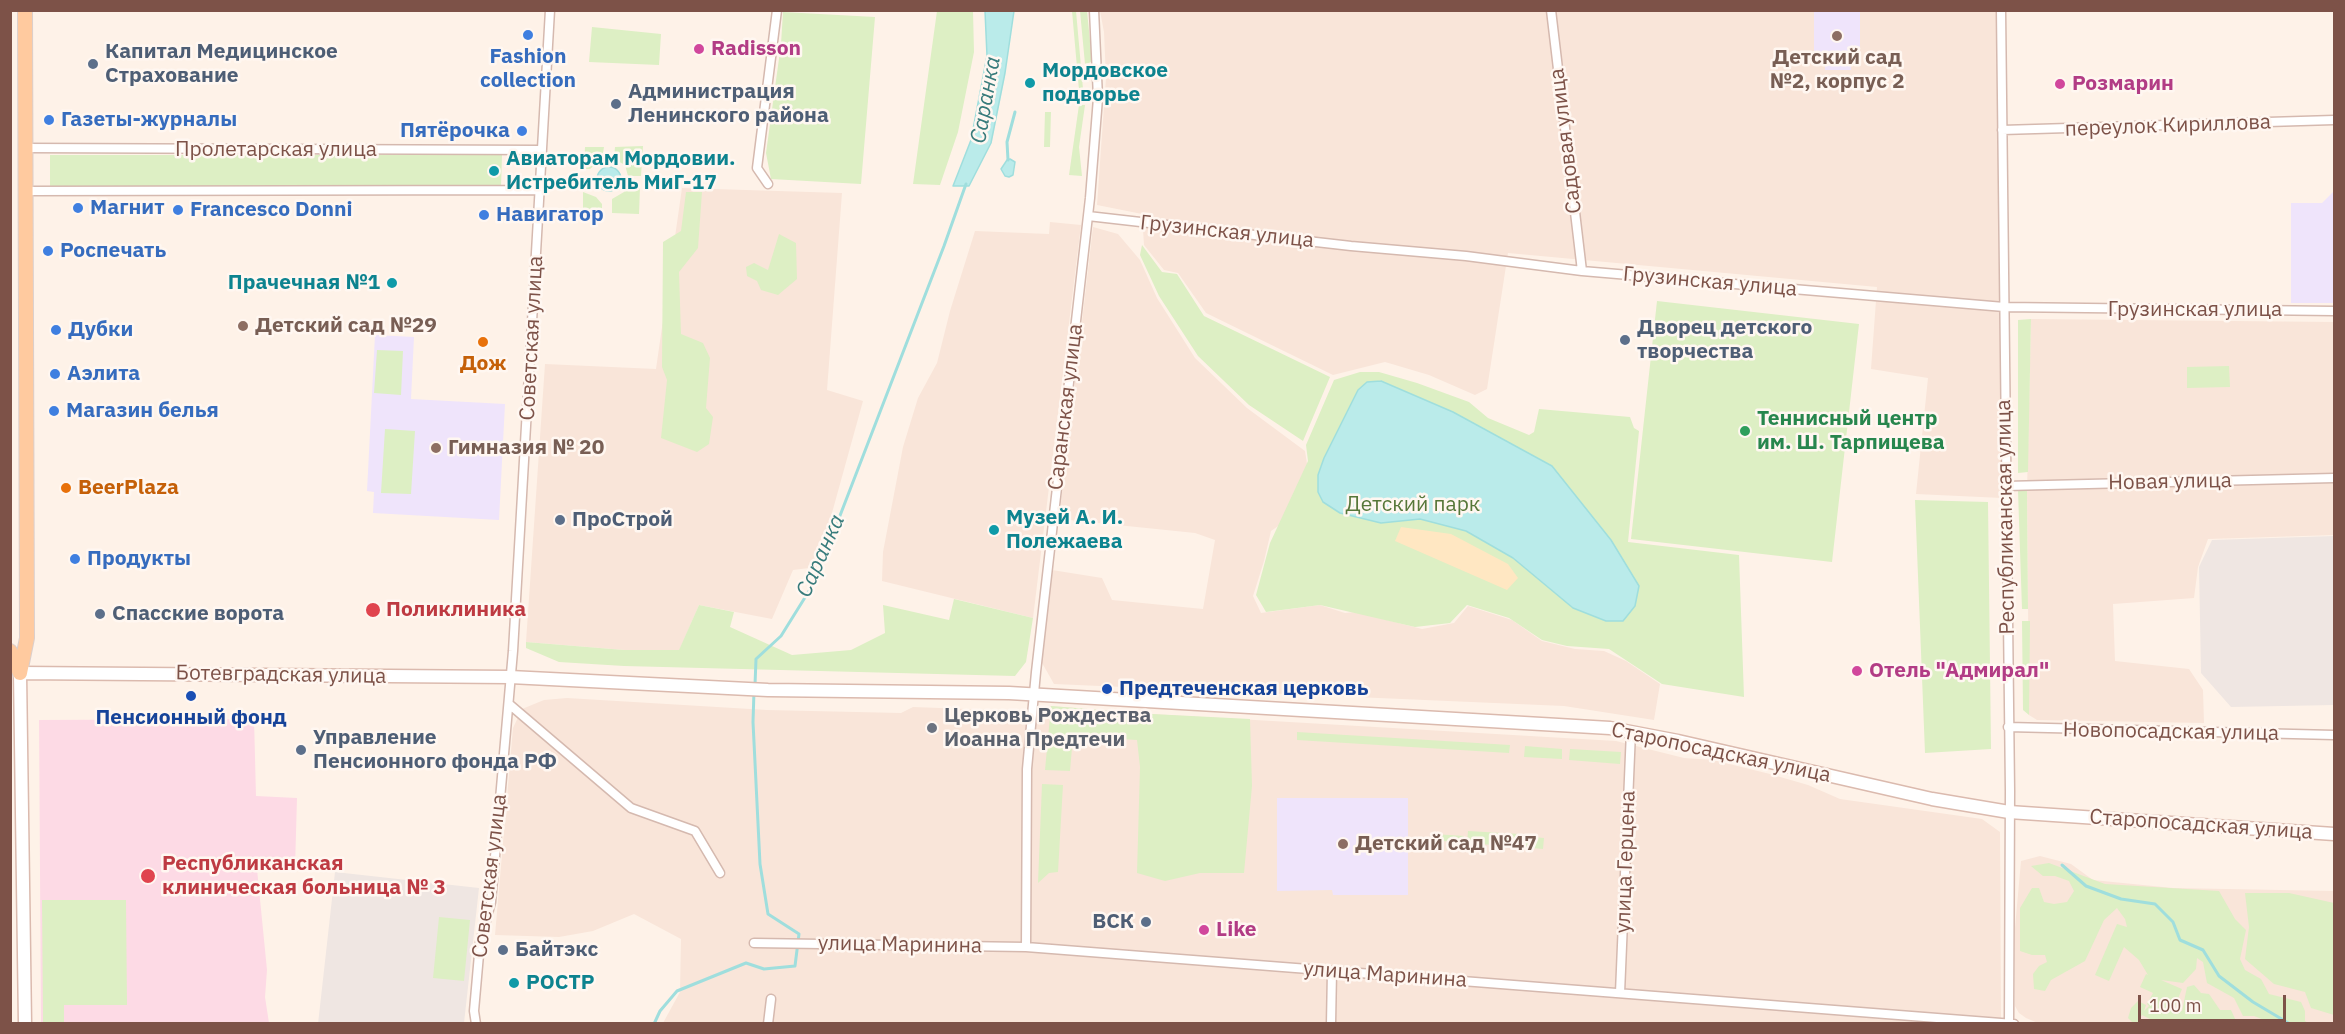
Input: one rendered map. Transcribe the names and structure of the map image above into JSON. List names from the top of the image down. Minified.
{"streets":{"main road":["Пролетарская улица","Ботевградская улица","Старопосадская улица"],"street":["переулок Кириллова","Садовая улица","Грузинская улица","Советская улица","Саранская улица","Новая улица","Республиканская улица","Новопосадская улица","улица Герцена","улица Маринина"]},"crossings":[["переулок Кириллова","Республиканская улица"],["Садовая улица","Грузинская улица"],["Пролетарская улица","Советская улица"],["Грузинская улица","Саранская улица"],["Грузинская улица","Республиканская улица"],["Советская улица","Ботевградская улица"],["Саранская улица","Ботевградская улица"],["Саранская улица","Старопосадская улица"],["Саранская улица","улица Маринина"],["Новая улица","Республиканская улица"],["Республиканская улица","Новопосадская улица"],["Республиканская улица","Старопосадская улица"],["Республиканская улица","улица Маринина"],["Ботевградская улица","Старопосадская улица"],["Старопосадская улица","улица Герцена"],["улица Герцена","улица Маринина"]],"water":["Саранка"],"parks":["Детский парк"],"places":["Fashion collection","Детский сад №2, корпус 2","Radisson","Капитал Медицинское Страхование","Мордовское подворье","Розмарин","Администрация Ленинского района","Газеты-журналы","Пятёрочка","Авиаторам Мордовии. Истребитель МиГ-17","Магнит","Francesco Donni","Навигатор","Роспечать","Прачечная №1","Детский сад №29","Дубки","Дворец детского творчества","Дож","Аэлита","Магазин белья","Теннисный центр им. Ш. Тарпищева","Гимназия № 20","BeerPlaza","ПроСтрой","Музей А. И. Полежаева","Продукты","Поликлиника","Спасские ворота","Отель \"Адмирал\"","Предтеченская церковь","Пенсионный фонд","Церковь Рождества Иоанна Предтечи","Управление Пенсионного фонда РФ","Детский сад №47","Республиканская клиническая больница № 3","ВСК","Like","Байтэкс","РОСТР"],"scale_bar":"100 m"}
